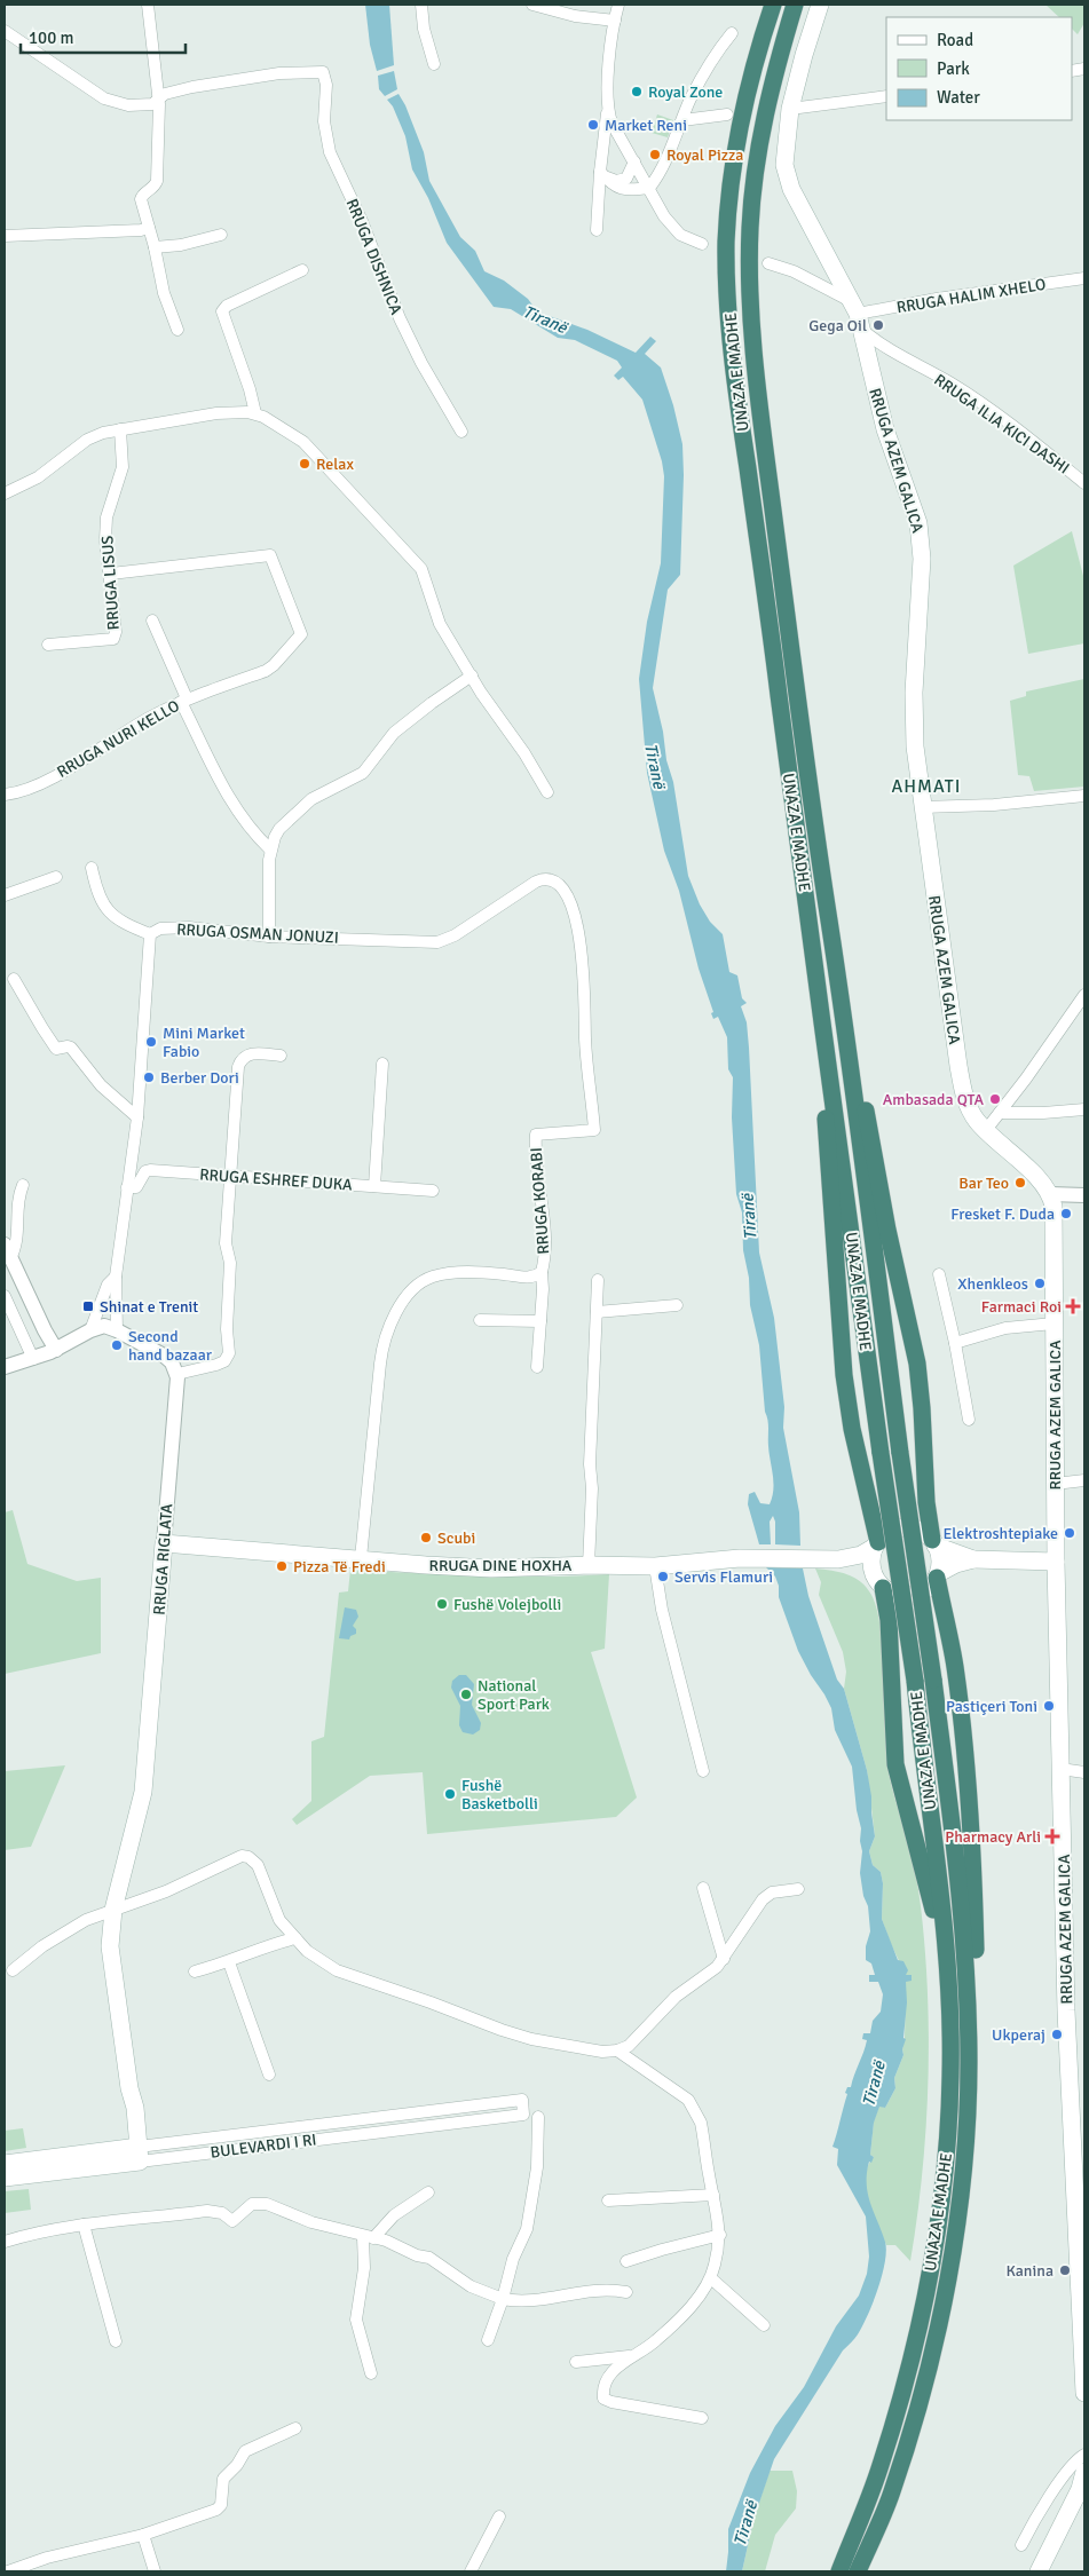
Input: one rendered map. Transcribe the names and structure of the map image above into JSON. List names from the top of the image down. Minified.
{"streets":{"highway":["UNAZA E MADHE"],"main road":["RRUGA AZEM GALICA","RRUGA RIGLATA","RRUGA DINE HOXHA","BULEVARDI I RI"],"street":["RRUGA DISHNICA","RRUGA HALIM XHELO","RRUGA ILIA KICI DASHI","RRUGA LISUS","RRUGA NURI KELLO","RRUGA OSMAN JONUZI","RRUGA ESHREF DUKA","RRUGA KORABI"]},"crossings":[["RRUGA HALIM XHELO","RRUGA ILIA KICI DASHI"],["RRUGA HALIM XHELO","RRUGA AZEM GALICA"],["RRUGA ILIA KICI DASHI","RRUGA AZEM GALICA"],["RRUGA AZEM GALICA","RRUGA DINE HOXHA"],["RRUGA LISUS","RRUGA NURI KELLO"],["RRUGA OSMAN JONUZI","RRUGA KORABI"],["RRUGA KORABI","RRUGA DINE HOXHA"],["RRUGA RIGLATA","RRUGA DINE HOXHA"],["RRUGA RIGLATA","BULEVARDI I RI"]],"districts":["AHMATI"],"water":["Tiranë"],"places":{"other":["Royal Zone","Market Reni","Royal Pizza","Gega Oil","Relax","Mini Market Fabio","Berber Dori","Ambasada QTA","Bar Teo","Fresket F. Duda","Xhenkleos","Second hand bazaar","Elektroshtepiake","Scubi","Pizza Të Fredi","Servis Flamuri","Fushë Volejbolli","National Sport Park","Pastiçeri Toni","Fushë Basketbolli","Ukperaj","Kanina"],"transit":["Shinat e Trenit"],"health":["Farmaci Roi","Pharmacy Arli"]},"legend":["Road","Park","Water"],"scale_bar":"100 m"}
